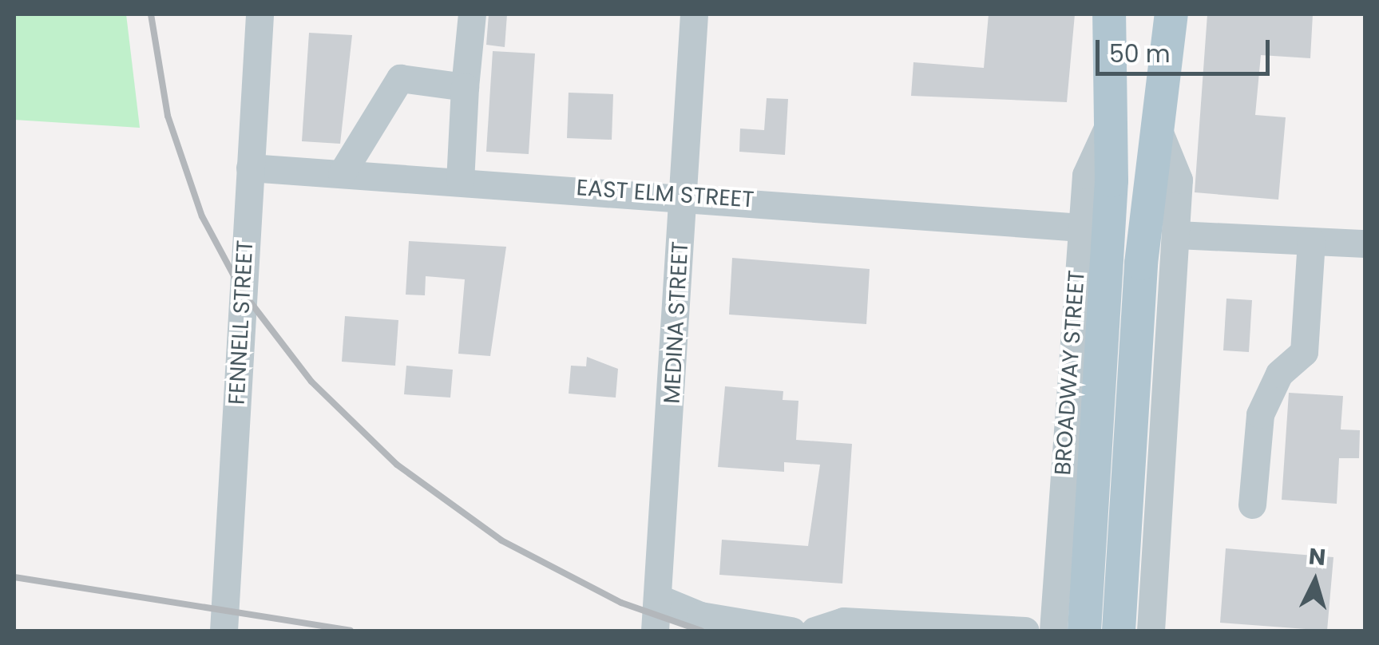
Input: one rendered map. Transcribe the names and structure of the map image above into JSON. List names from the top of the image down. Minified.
{"streets":{"main road":["BROADWAY STREET"],"street":["EAST ELM STREET","FENNELL STREET","MEDINA STREET"]},"crossings":[["EAST ELM STREET","FENNELL STREET"],["EAST ELM STREET","MEDINA STREET"],["EAST ELM STREET","BROADWAY STREET"]],"scale_bar":"50 m","north":"top"}
